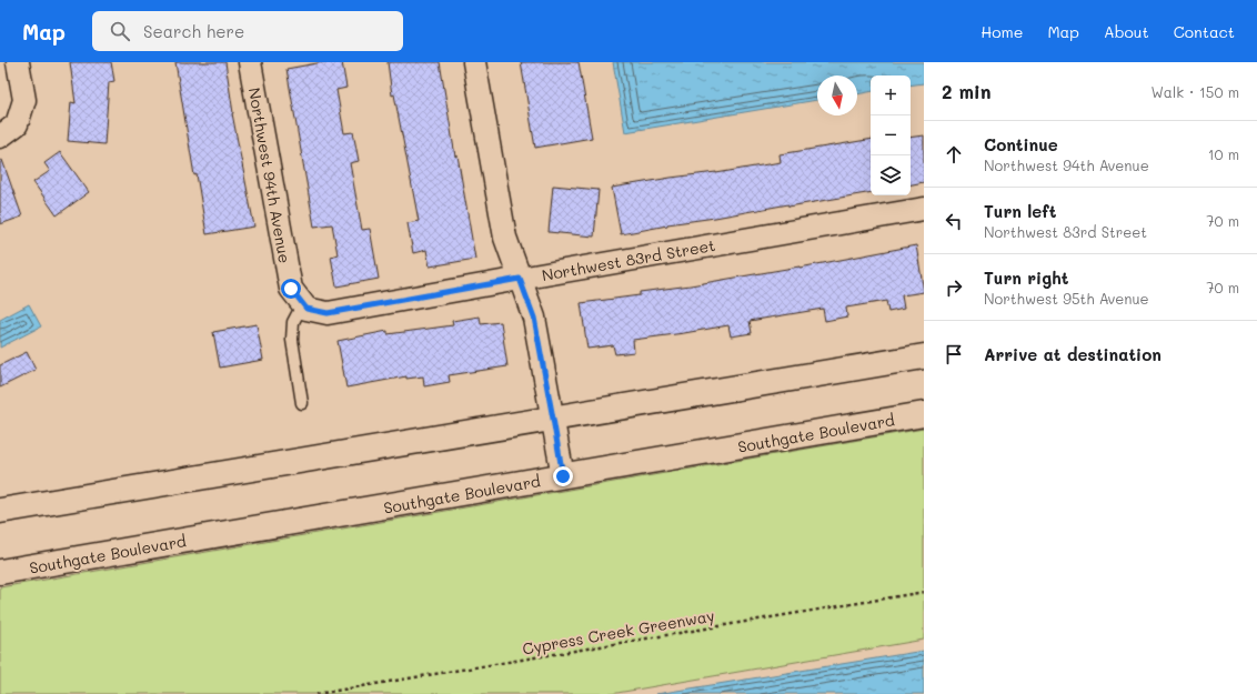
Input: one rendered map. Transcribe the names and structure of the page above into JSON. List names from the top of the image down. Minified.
{"streets":{"main road":["Southgate Boulevard"],"street":["Northwest 94th Avenue","Northwest 83rd Street"],"path":["Cypress Creek Greenway"]},"crossings":[["Northwest 94th Avenue","Northwest 83rd Street"]],"north":"bottom","page":{"header":"Map","search":"Search here","nav":["Home","Map","About","Contact"],"heading":["2 min","Walk · 150 m"],"map_buttons":["+","−"],"list":[["Continue","Northwest 94th Avenue","10 m"],["Turn left","Northwest 83rd Street","70 m"],["Turn right","Northwest 95th Avenue","70 m"],"Arrive at destination"]}}
